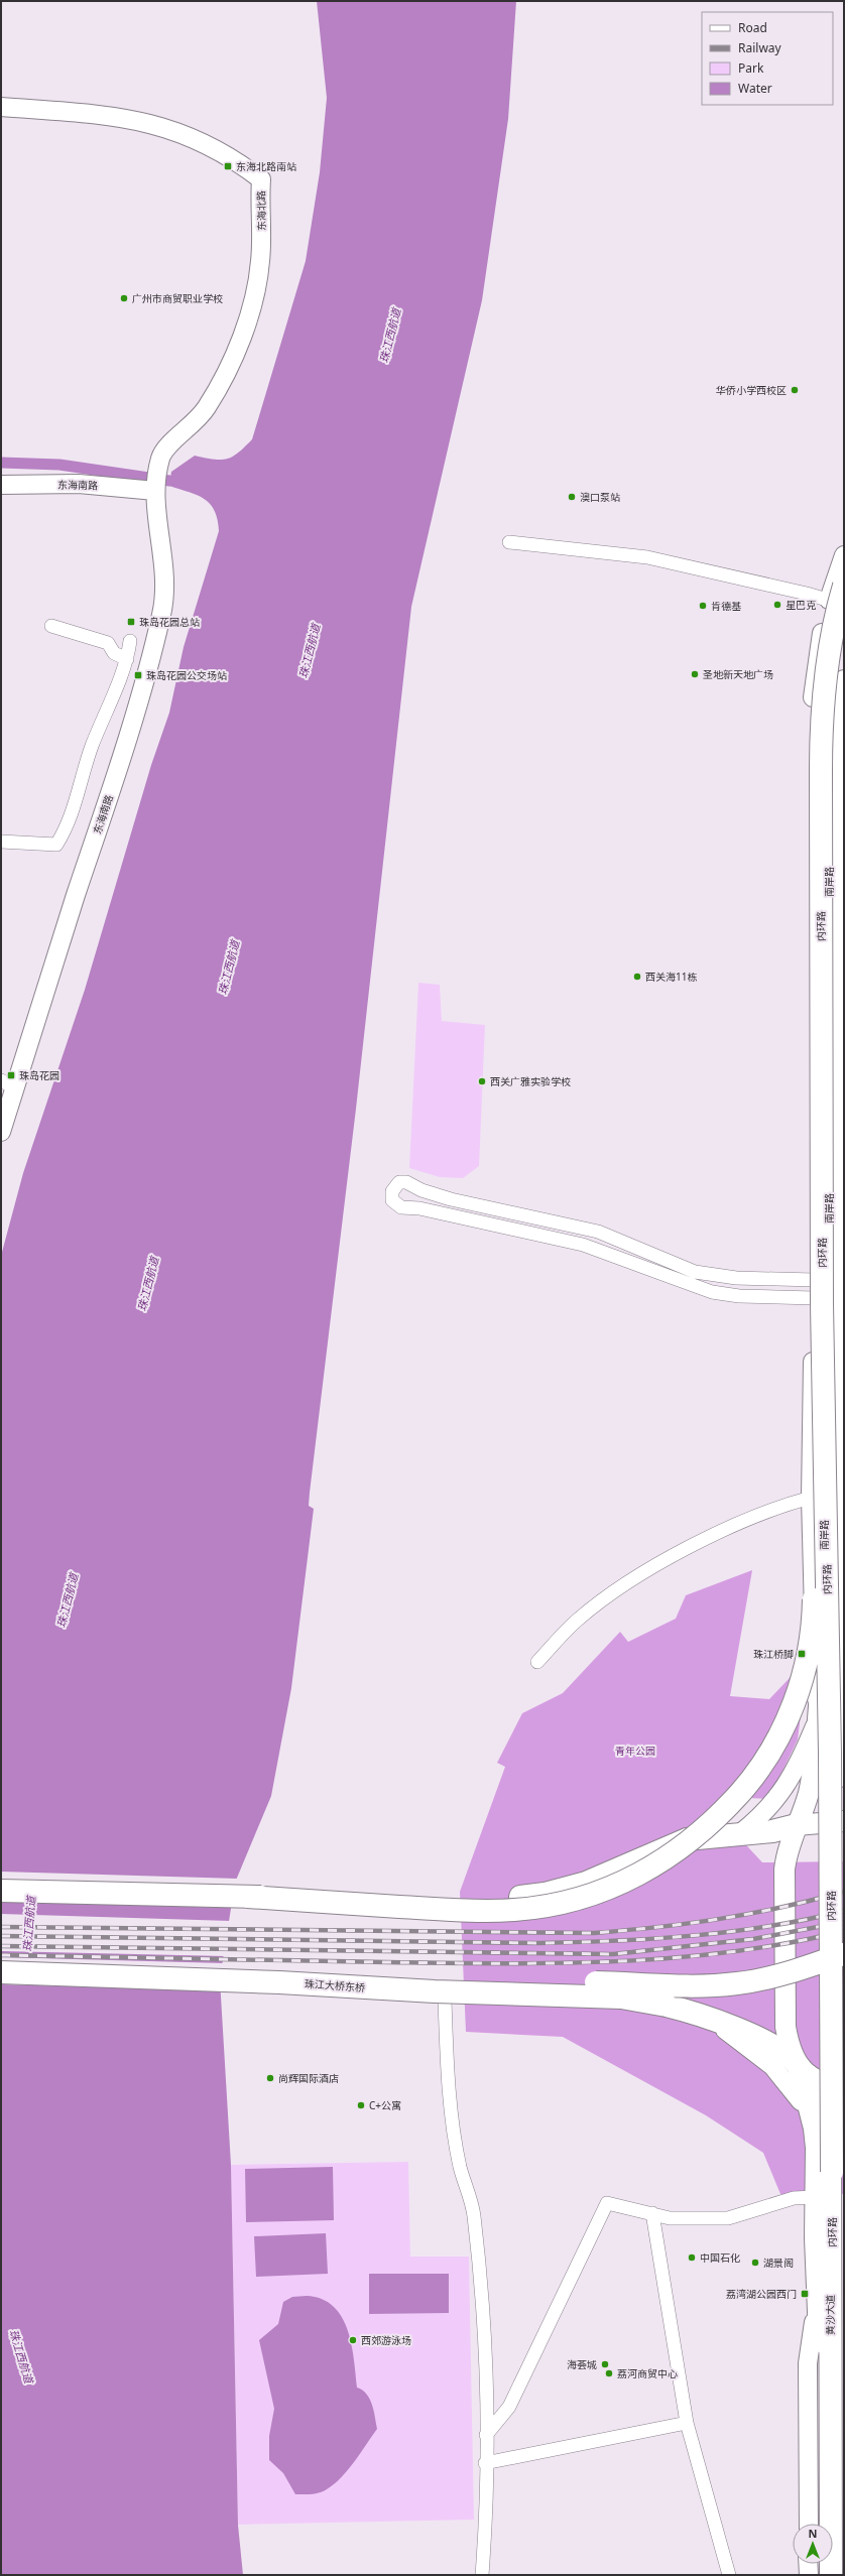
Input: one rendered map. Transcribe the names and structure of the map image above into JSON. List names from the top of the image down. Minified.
{"streets":{"highway":["内环路","珠江大桥东桥","黄沙大道"],"main road":["东海北路","东海南路","南岸路"]},"crossings":[["东海北路","东海南路"],["南岸路","珠江大桥东桥"],["南岸路","黄沙大道"],["内环路","黄沙大道"],["珠江大桥东桥","黄沙大道"]],"water":["珠江西航道"],"parks":["青年公园"],"places":{"transit":["东海北路南站","珠岛花园总站","珠岛花园公交场站","珠岛花园","珠江桥脚","荔湾湖公园西门"],"other":["广州市商贸职业学校","华侨小学西校区","澳口泵站","星巴克","肯德基","圣地新天地广场","西关海11栋","西关广雅实验学校","尚辉国际酒店","C+公寓","中国石化","湖景阁","西郊游泳场","海荟城","荔河商贸中心"]},"legend":["Road","Railway","Park","Water"],"north":"top"}
